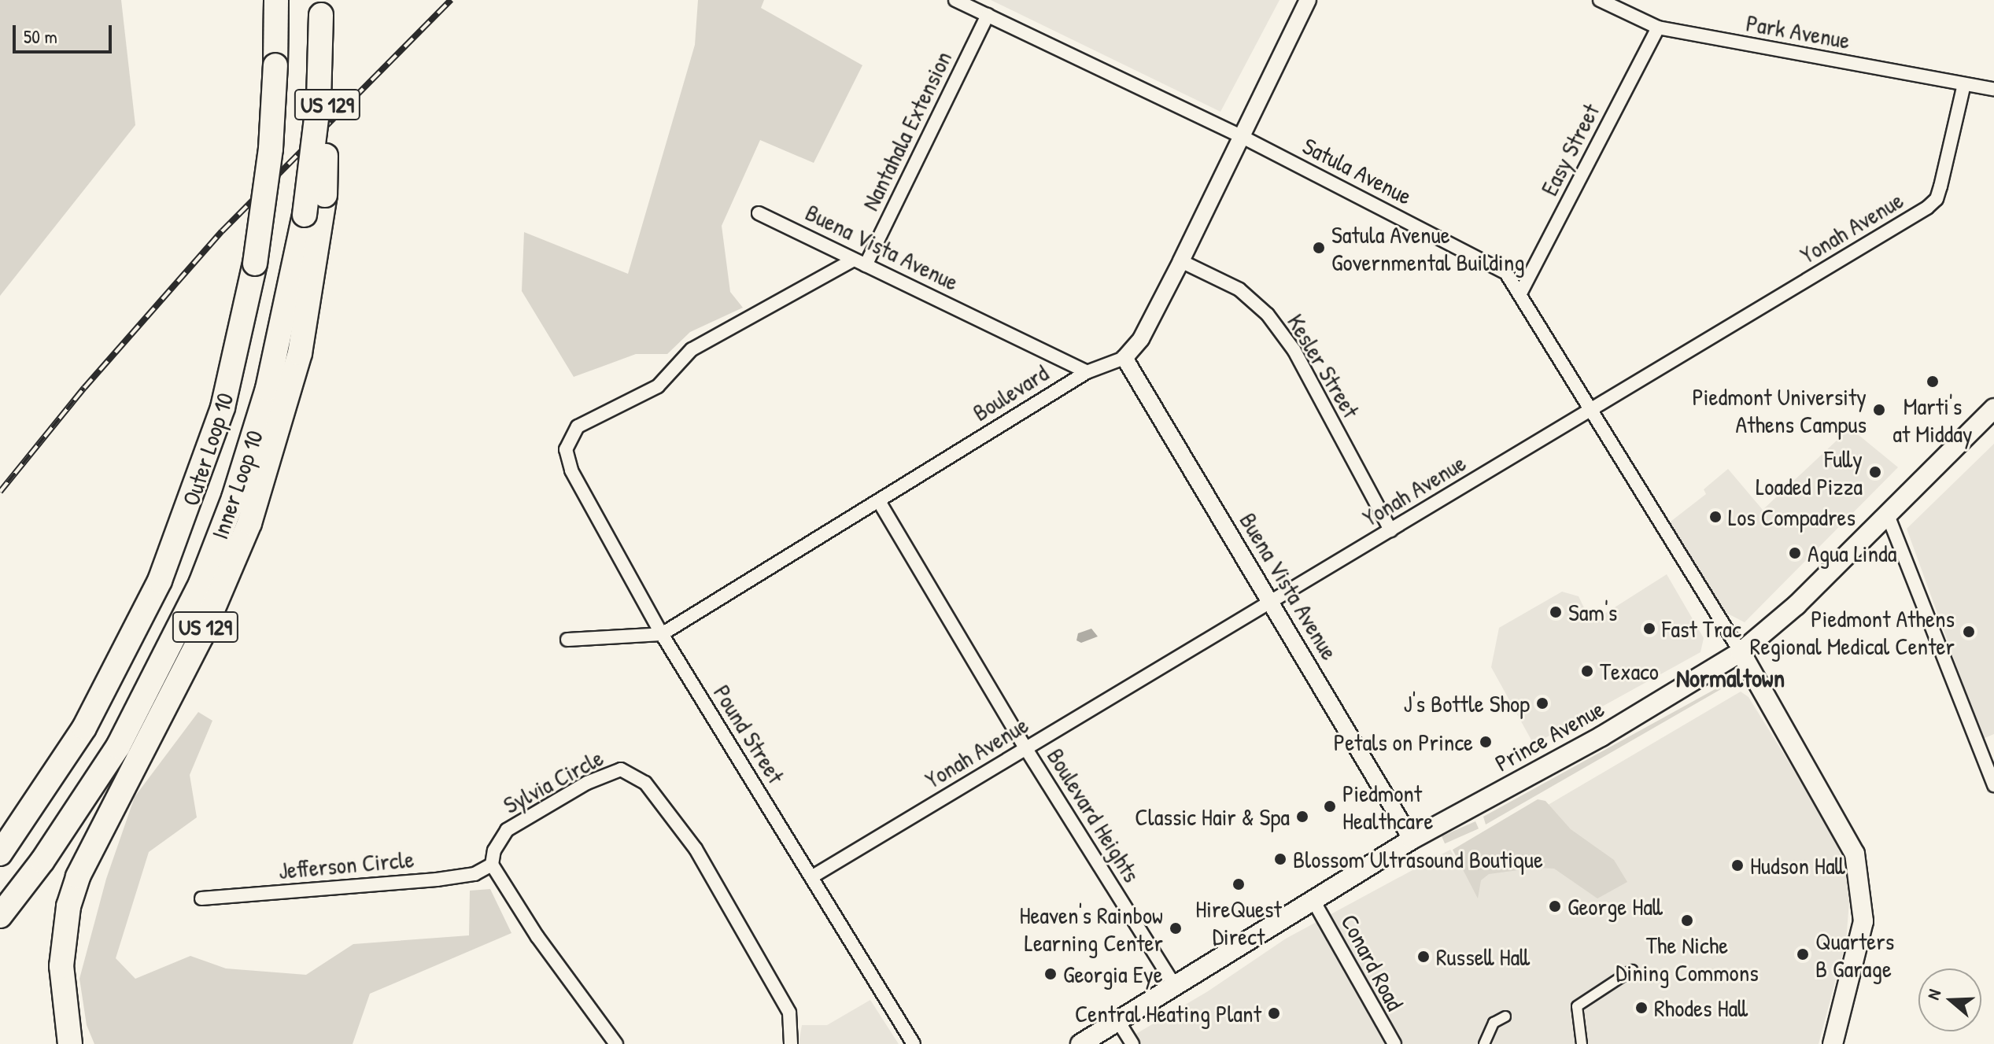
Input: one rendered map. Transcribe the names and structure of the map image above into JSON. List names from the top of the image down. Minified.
{"streets":{"highway":["US 129","Outer Loop 10","Inner Loop 10"],"main road":["Prince Avenue"],"street":["Park Avenue","Nantahala Extension","Easy Street","Satula Avenue","Yonah Avenue","Buena Vista Avenue","Kesler Street","Boulevard","Pound Street","Sylvia Circle","Boulevard Heights","Jefferson Circle","Conard Road"]},"crossings":[["Park Avenue","Easy Street"],["Park Avenue","Yonah Avenue"],["US 129","Inner Loop 10"],["Nantahala Extension","Satula Avenue"],["Nantahala Extension","Buena Vista Avenue"],["Nantahala Extension","Pound Street"],["Easy Street","Satula Avenue"],["Satula Avenue","Yonah Avenue"],["Satula Avenue","Prince Avenue"],["Yonah Avenue","Buena Vista Avenue"],["Yonah Avenue","Kesler Street"],["Yonah Avenue","Pound Street"],["Yonah Avenue","Boulevard Heights"],["Buena Vista Avenue","Boulevard"],["Buena Vista Avenue","Pound Street"],["Buena Vista Avenue","Prince Avenue"],["Boulevard","Pound Street"],["Boulevard","Boulevard Heights"],["Prince Avenue","Boulevard Heights"],["Prince Avenue","Conard Road"],["Sylvia Circle","Jefferson Circle"]],"districts":["Normaltown"],"places":["Satula Avenue Governmental Building","Marti's at Midday","Piedmont University Athens Campus","Fully Loaded Pizza","Los Compadres","Agua Linda","Sam's","Fast Trac","Piedmont Athens Regional Medical Center","Texaco","J's Bottle Shop","Petals on Prince","Piedmont Healthcare","Classic Hair & Spa","Blossom Ultrasound Boutique","Hudson Hall","HireQuest Direct","George Hall","The Niche Dining Commons","Heaven's Rainbow Learning Center","Quarters B Garage","Russell Hall","Georgia Eye","Rhodes Hall","Central Heating Plant"],"scale_bar":"50 m","north":"left"}
